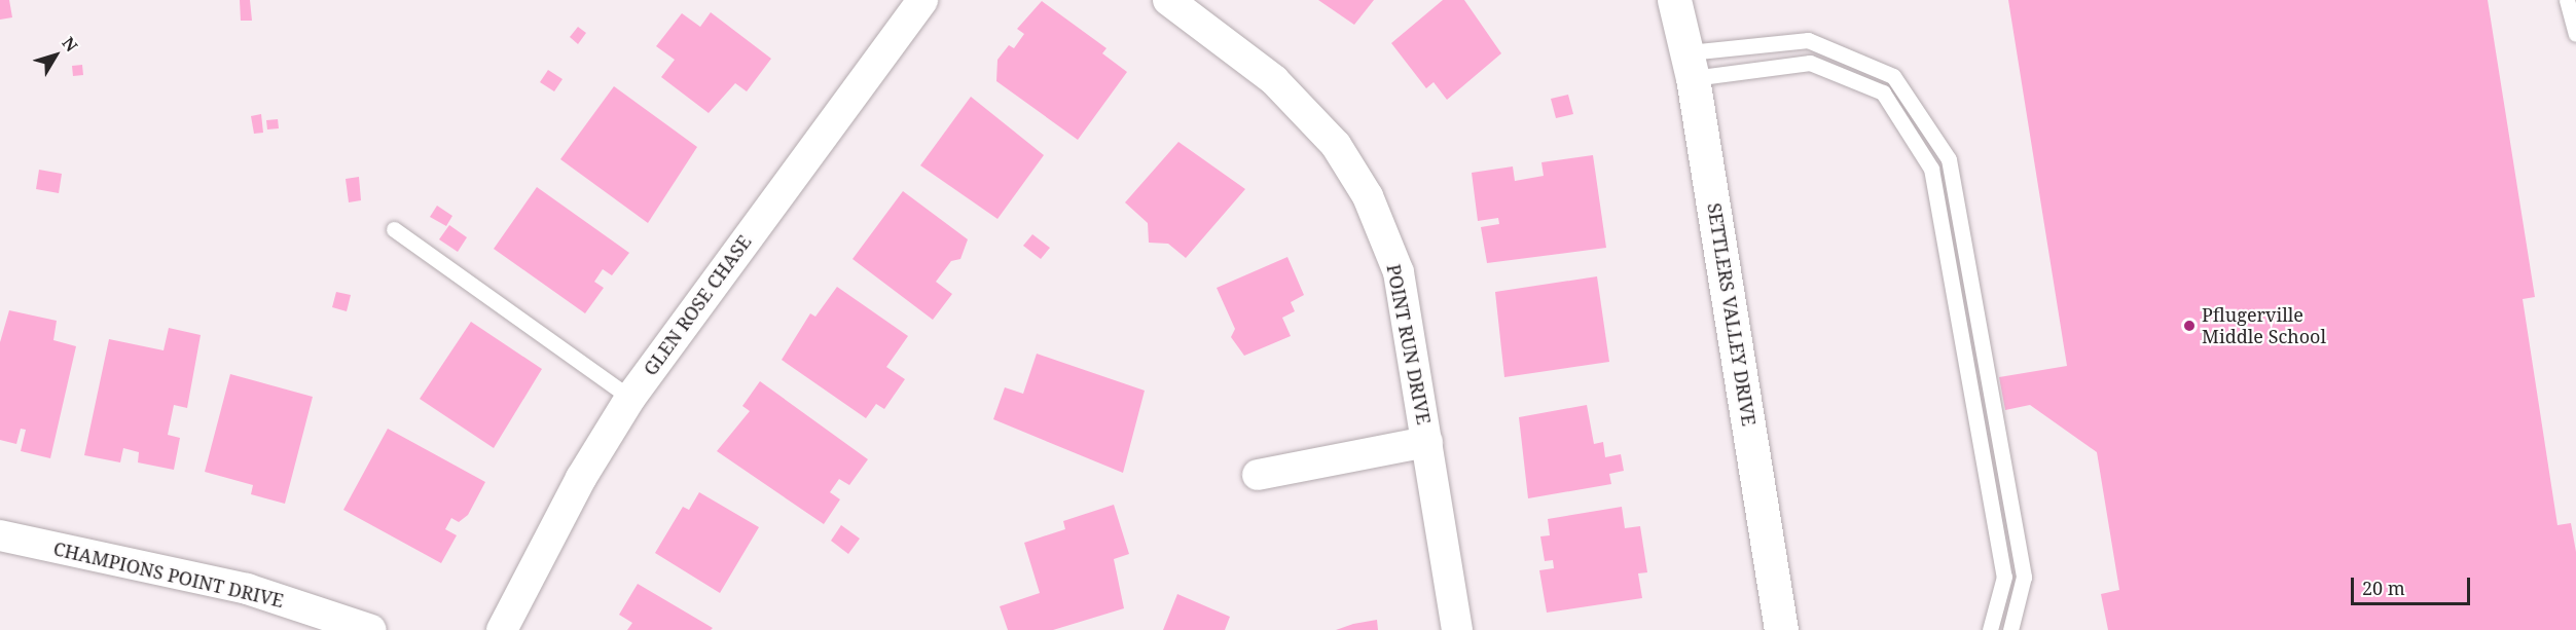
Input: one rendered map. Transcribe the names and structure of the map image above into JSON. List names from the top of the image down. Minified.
{"streets":{"street":["GLEN ROSE CHASE","SETTLERS VALLEY DRIVE","POINT RUN DRIVE","CHAMPIONS POINT DRIVE"]},"places":["Pflugerville Middle School"],"scale_bar":"20 m","north":"top right"}
